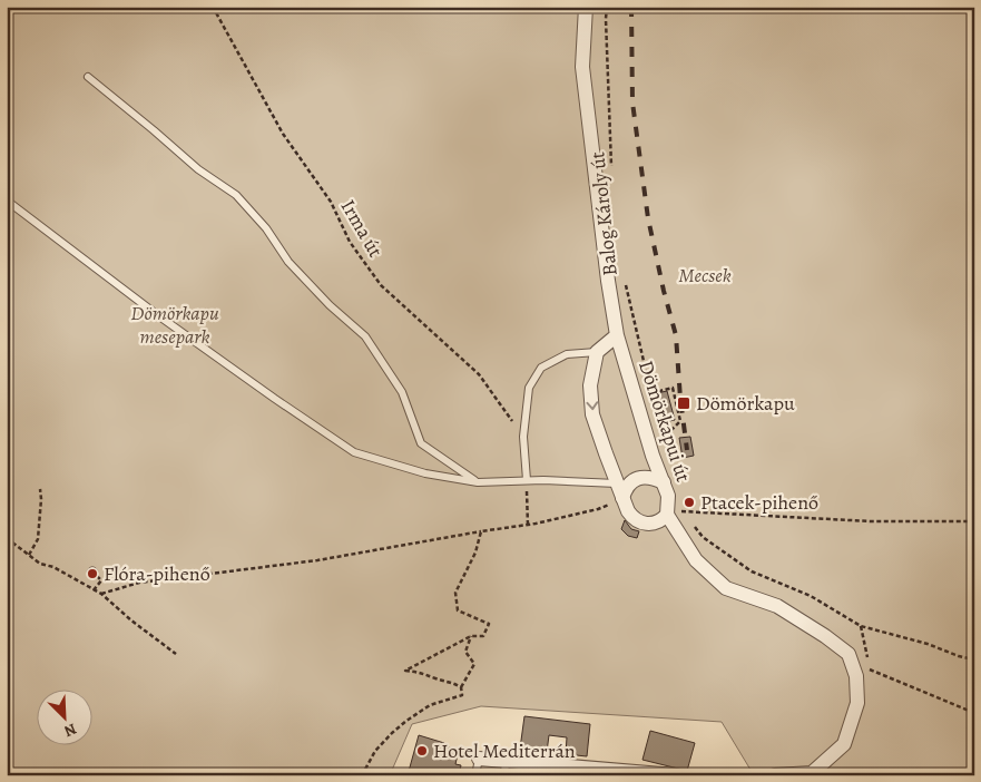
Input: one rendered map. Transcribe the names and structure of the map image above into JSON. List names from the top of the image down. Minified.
{"streets":{"street":["Dömörkapui út"],"path":["Balog Károly út","Irma út"]},"parks":["Mecsek","Dömörkapu mesepark"],"places":{"transit":["Dömörkapu"],"other":["Ptacek-pihenő","Flóra-pihenő","Hotel Mediterrán"]},"north":"bottom right"}
